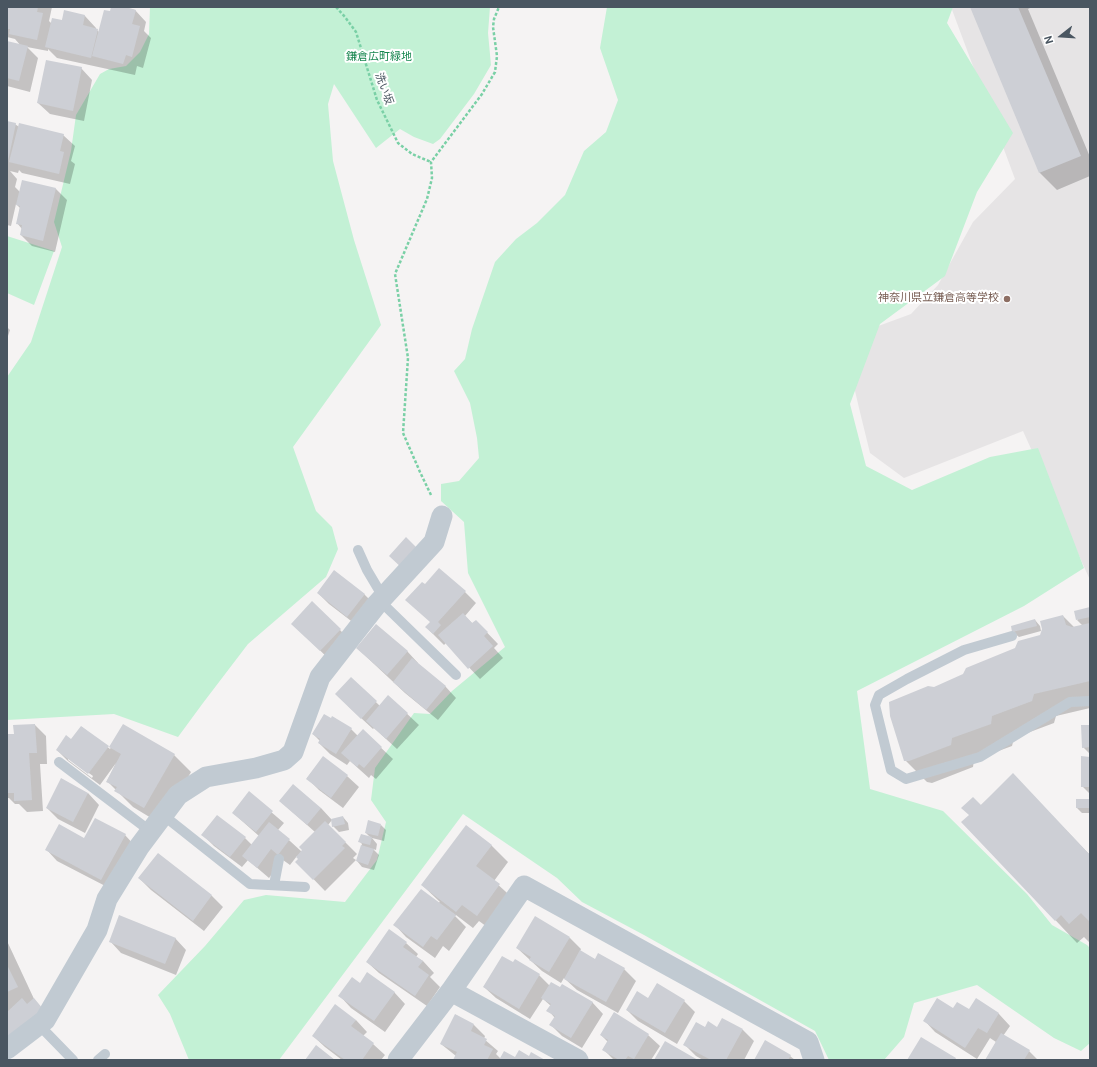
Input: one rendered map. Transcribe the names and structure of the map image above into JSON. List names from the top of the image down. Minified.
{"streets":{"path":["洗い坂"]},"parks":["鎌倉広町緑地"],"places":["神奈川県立鎌倉高等学校"],"north":"left"}
